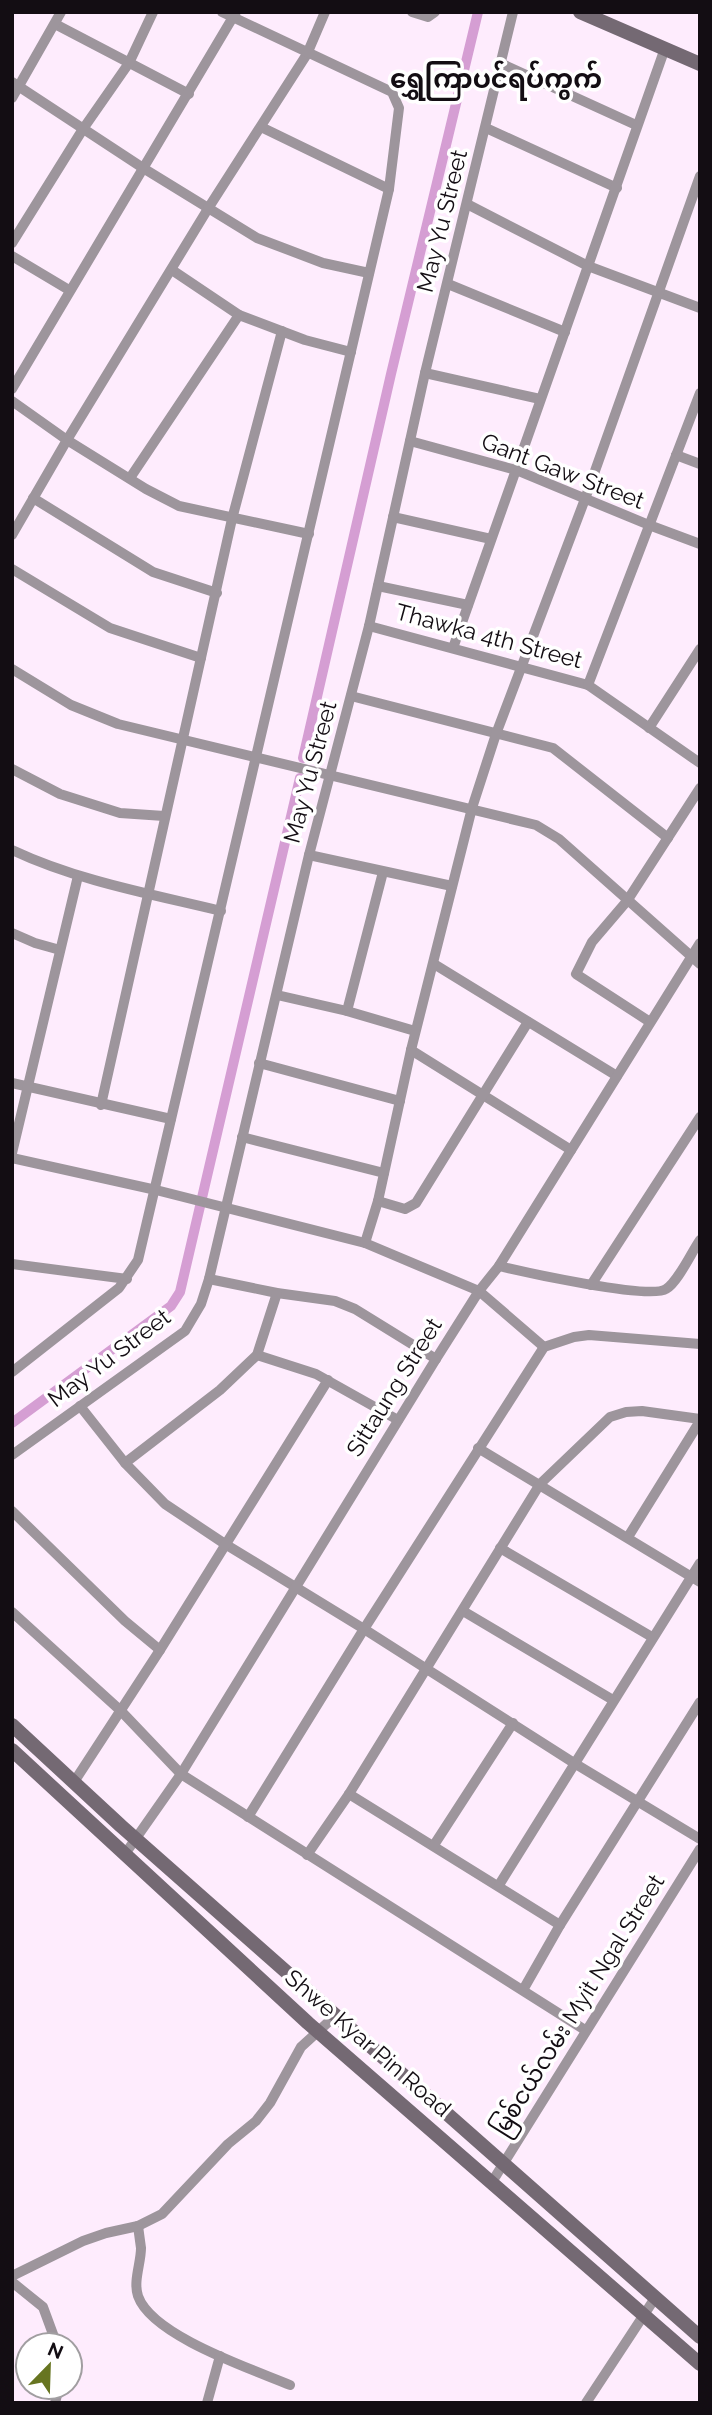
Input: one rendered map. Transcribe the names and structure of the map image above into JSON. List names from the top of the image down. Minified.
{"streets":{"street":["May Yu Street","Gant Gaw Street","Thawka 4th Street","Sittaung Street","မြစ်ငယ်လမ်း Myit Ngal Street","Shwe Kyar Pin Road"]},"crossings":[["May Yu Street","Gant Gaw Street"],["May Yu Street","Thawka 4th Street"],["Sittaung Street","Shwe Kyar Pin Road"],["မြစ်ငယ်လမ်း Myit Ngal Street","Shwe Kyar Pin Road"]],"districts":["ရွှေကြာပင်ရပ်ကွက်"],"north":"top right"}
